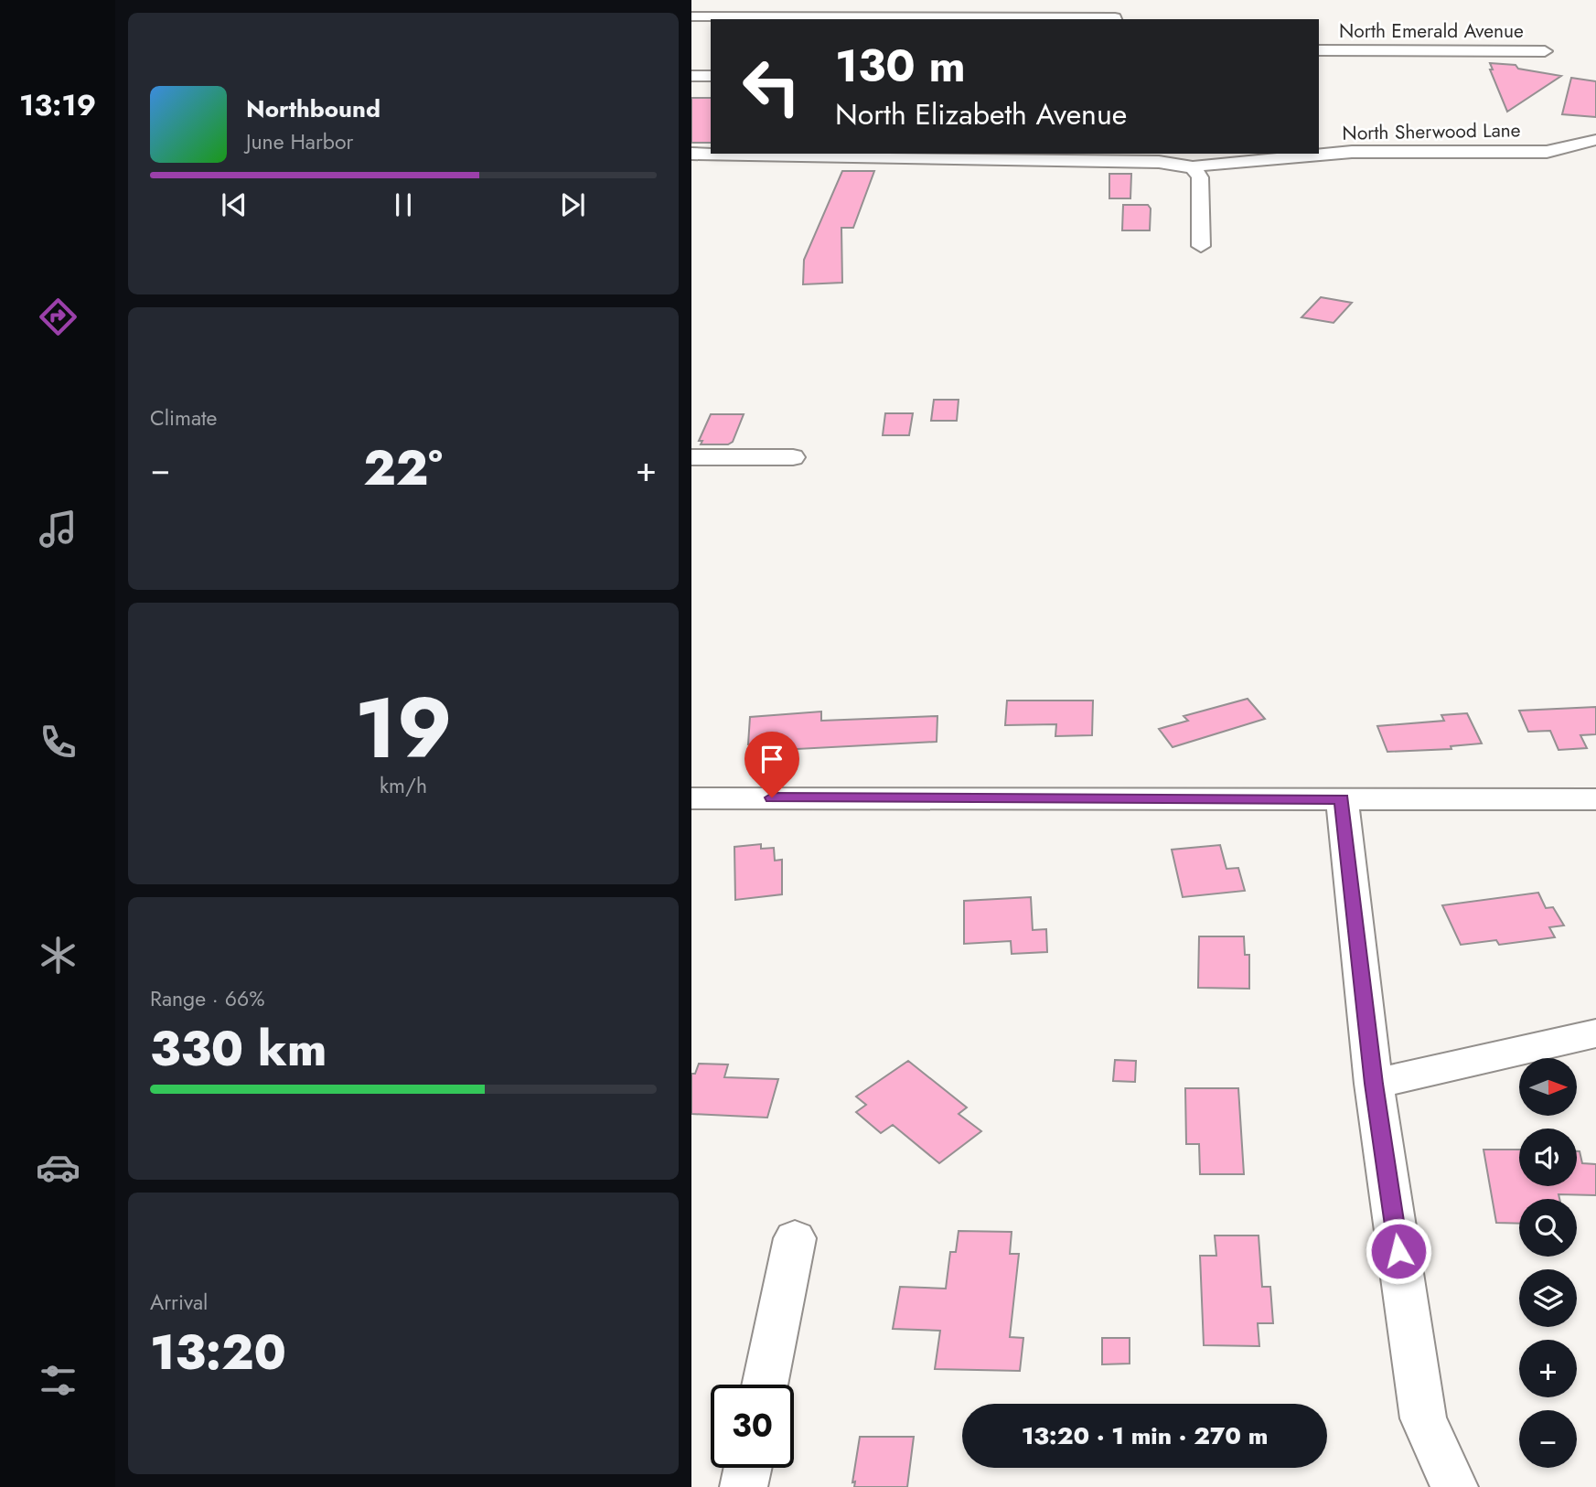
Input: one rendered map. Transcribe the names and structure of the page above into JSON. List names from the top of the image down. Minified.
{"streets":{"street":["North Emerald Avenue","North Sherwood Lane"]},"north":"right","page":{"tabs":"13:19","turn":["130 m","North Elizabeth Avenue"],"song":["Northbound","June Harbor"],"tile":["Climate",["19","km/h"],["Range · 66%","330 km"],["Arrival","13:20"]],"heat":["−","22°","+"],"map_buttons":["+","−"],"limit":"30","trip":"13:20 · 1 min · 270 m"}}
